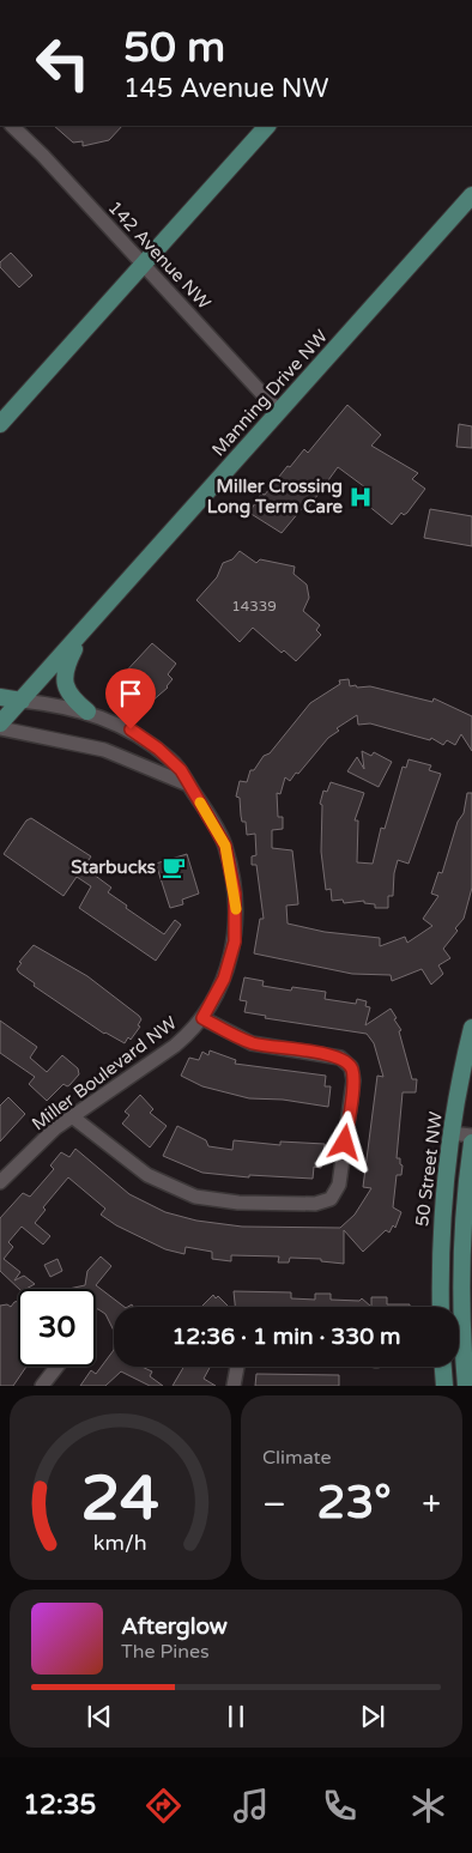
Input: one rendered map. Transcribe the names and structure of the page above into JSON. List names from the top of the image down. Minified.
{"streets":{"main road":["Manning Drive NW","50 Street NW"],"street":["142 Avenue NW","Miller Boulevard NW"]},"crossings":[["142 Avenue NW","Manning Drive NW"],["Manning Drive NW","Miller Boulevard NW"]],"places":{"hospital":["Miller Crossing Long Term Care"],"cafe":["Starbucks"]},"house_numbers":["14339"],"page":{"turn":["50 m","145 Avenue NW"],"limit":"30","trip":"12:36 · 1 min · 330 m","tile":"Climate","heat":["−","23°","+"],"song":["Afterglow","The Pines"],"tabs":"12:35","gauge":["24","km/h"]}}
